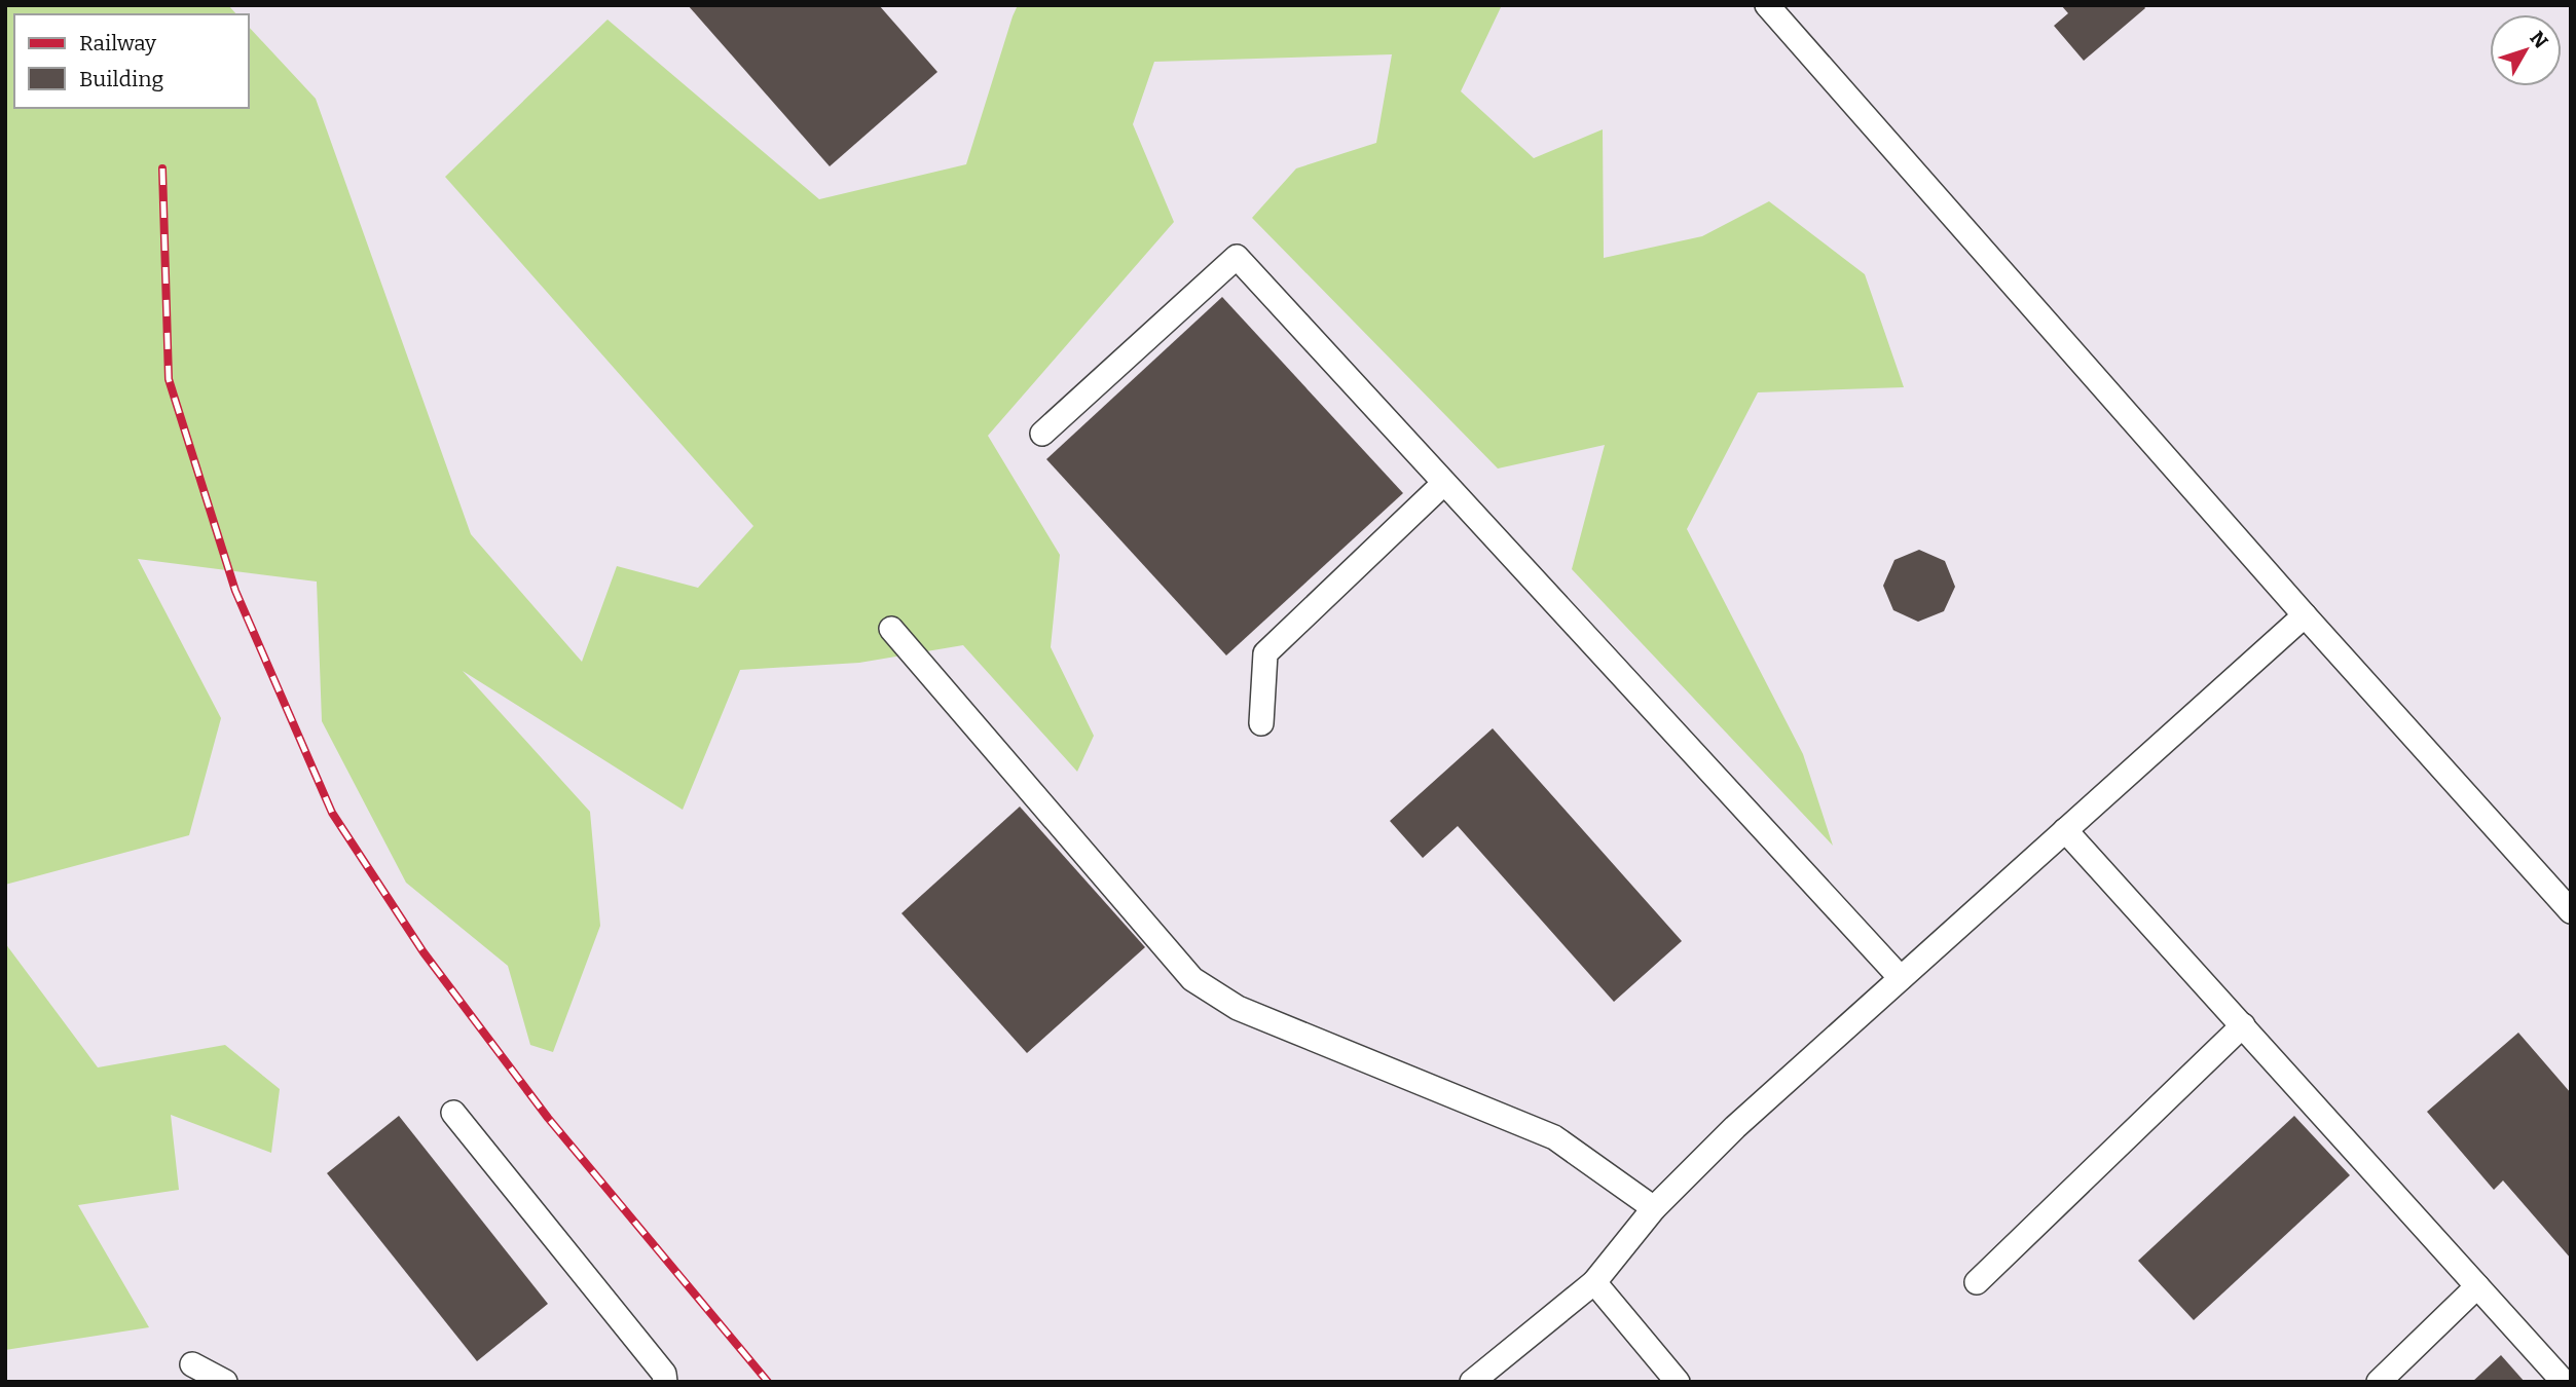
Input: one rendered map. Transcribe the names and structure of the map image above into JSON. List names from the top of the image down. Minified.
{"legend":["Railway","Building"],"north":"top right"}
